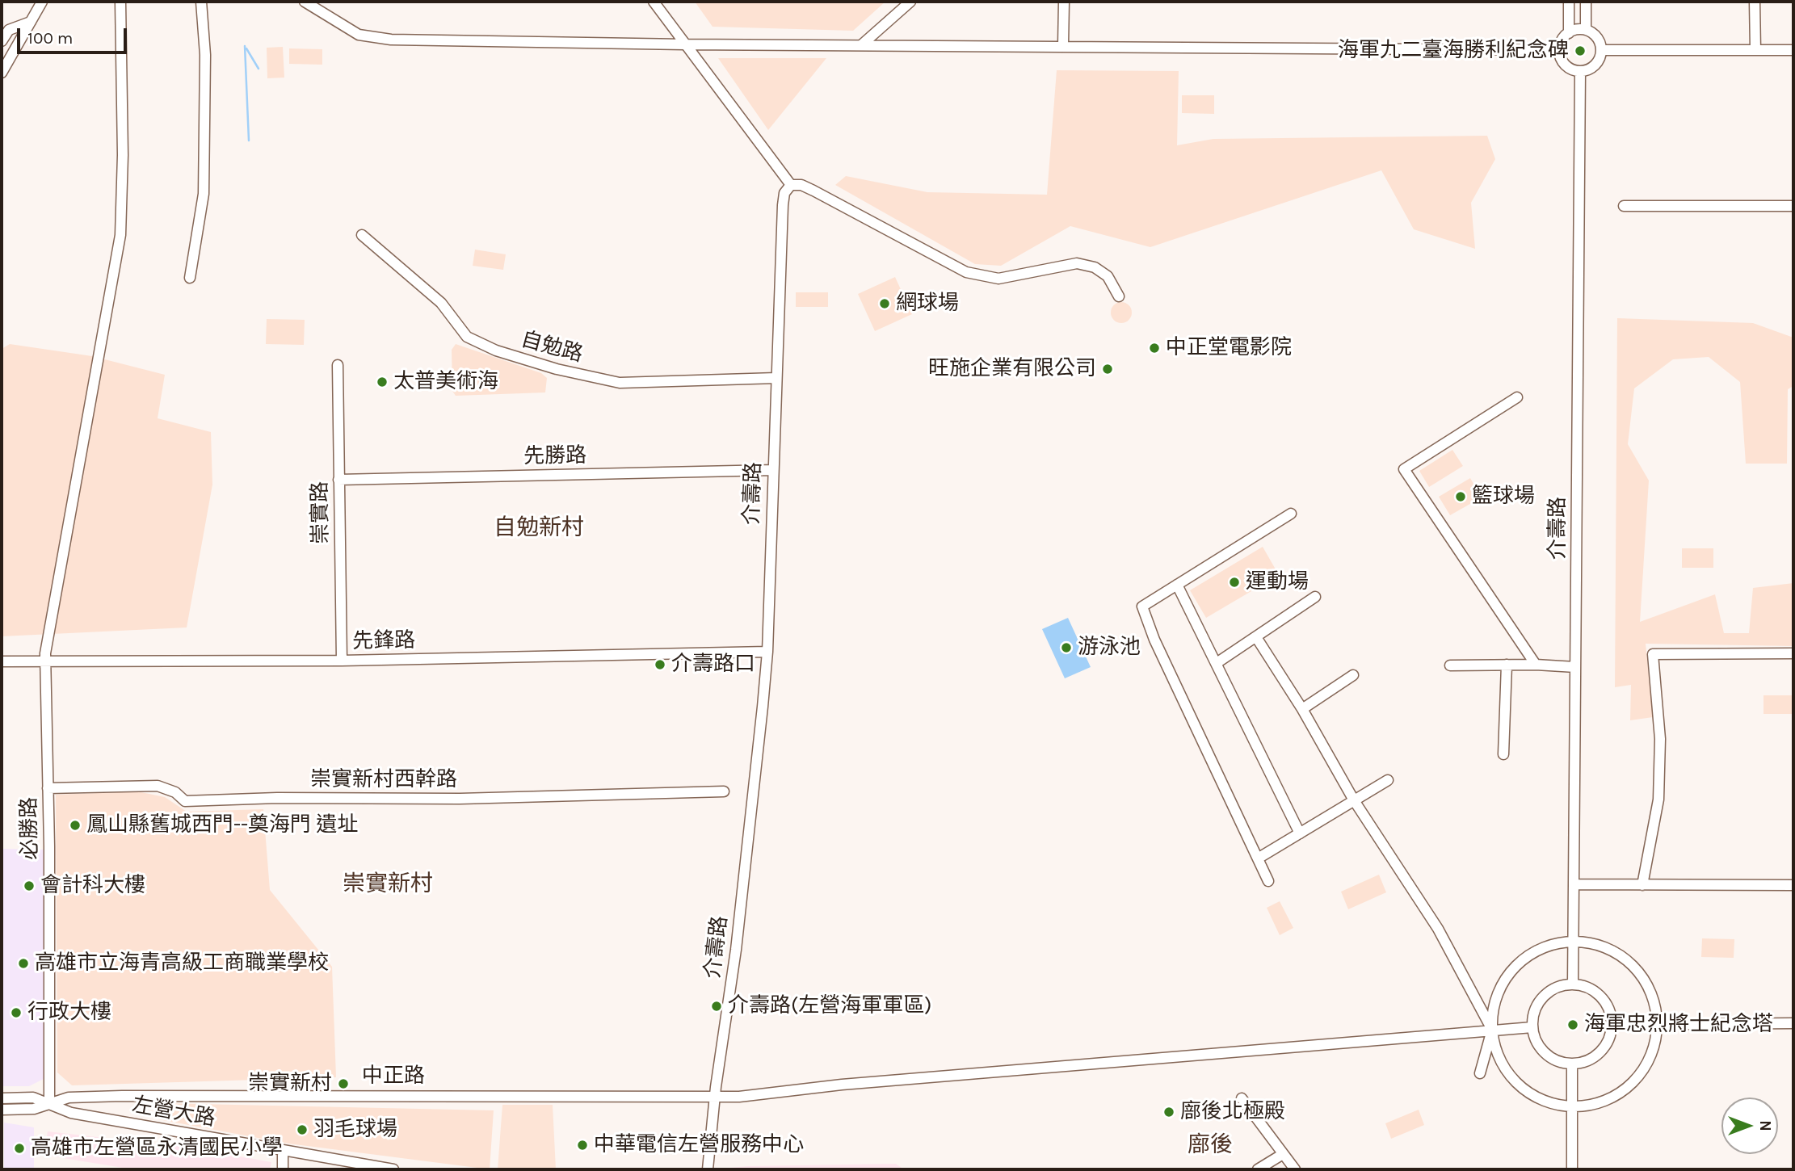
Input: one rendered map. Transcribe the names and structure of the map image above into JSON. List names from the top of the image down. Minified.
{"streets":{"street":["自勉路","先勝路","介壽路","崇實路","先鋒路","崇實新村西幹路","必勝路","中正路","左營大路"]},"crossings":[["自勉路","介壽路"],["先勝路","介壽路"],["先勝路","崇實路"],["介壽路","先鋒路"],["介壽路","中正路"],["崇實路","先鋒路"],["先鋒路","必勝路"],["崇實新村西幹路","必勝路"],["必勝路","中正路"],["必勝路","左營大路"],["中正路","左營大路"]],"districts":["自勉新村","崇實新村","廍後"],"places":["海軍九二臺海勝利紀念碑","網球場","中正堂電影院","旺施企業有限公司","太普美術海","籃球場","運動場","游泳池","介壽路口","鳳山縣舊城西門--奠海門 遺址","會計科大樓","高雄市立海青高級工商職業學校","介壽路(左營海軍軍區)","行政大樓","海軍忠烈將士紀念塔","崇實新村","廍後北極殿","羽毛球場","中華電信左營服務中心","高雄市左營區永清國民小學"],"scale_bar":"100 m","north":"right"}
